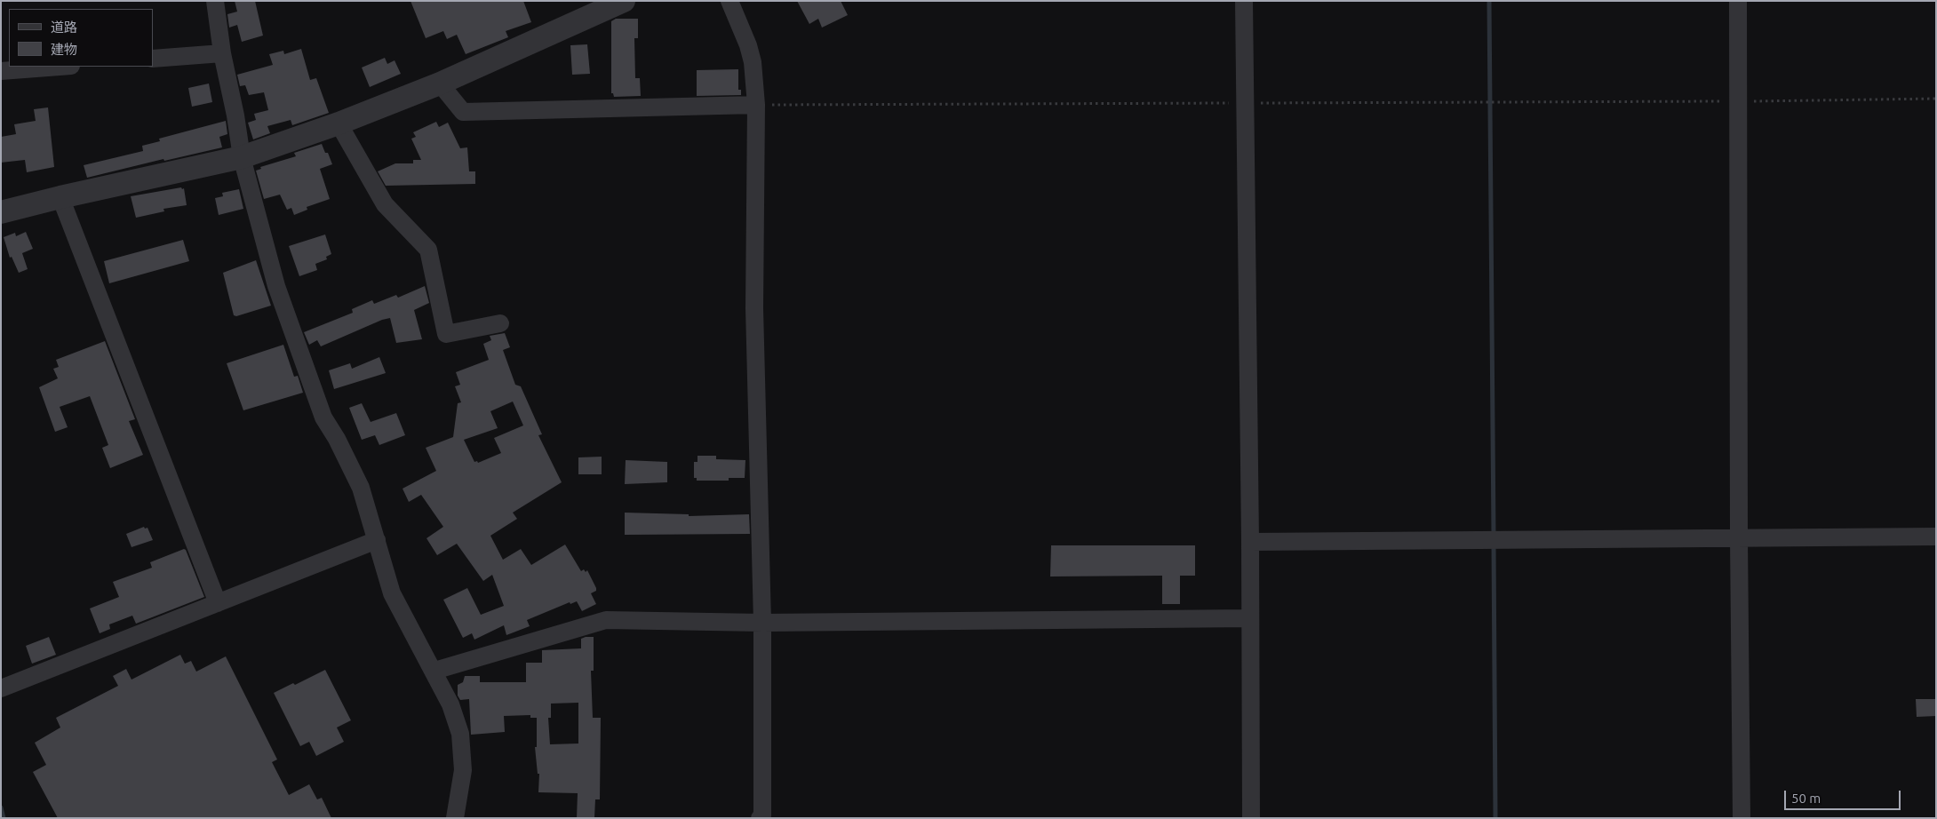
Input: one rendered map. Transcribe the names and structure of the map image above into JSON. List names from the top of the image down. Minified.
{"legend":["道路","建物"],"scale_bar":"50 m"}
